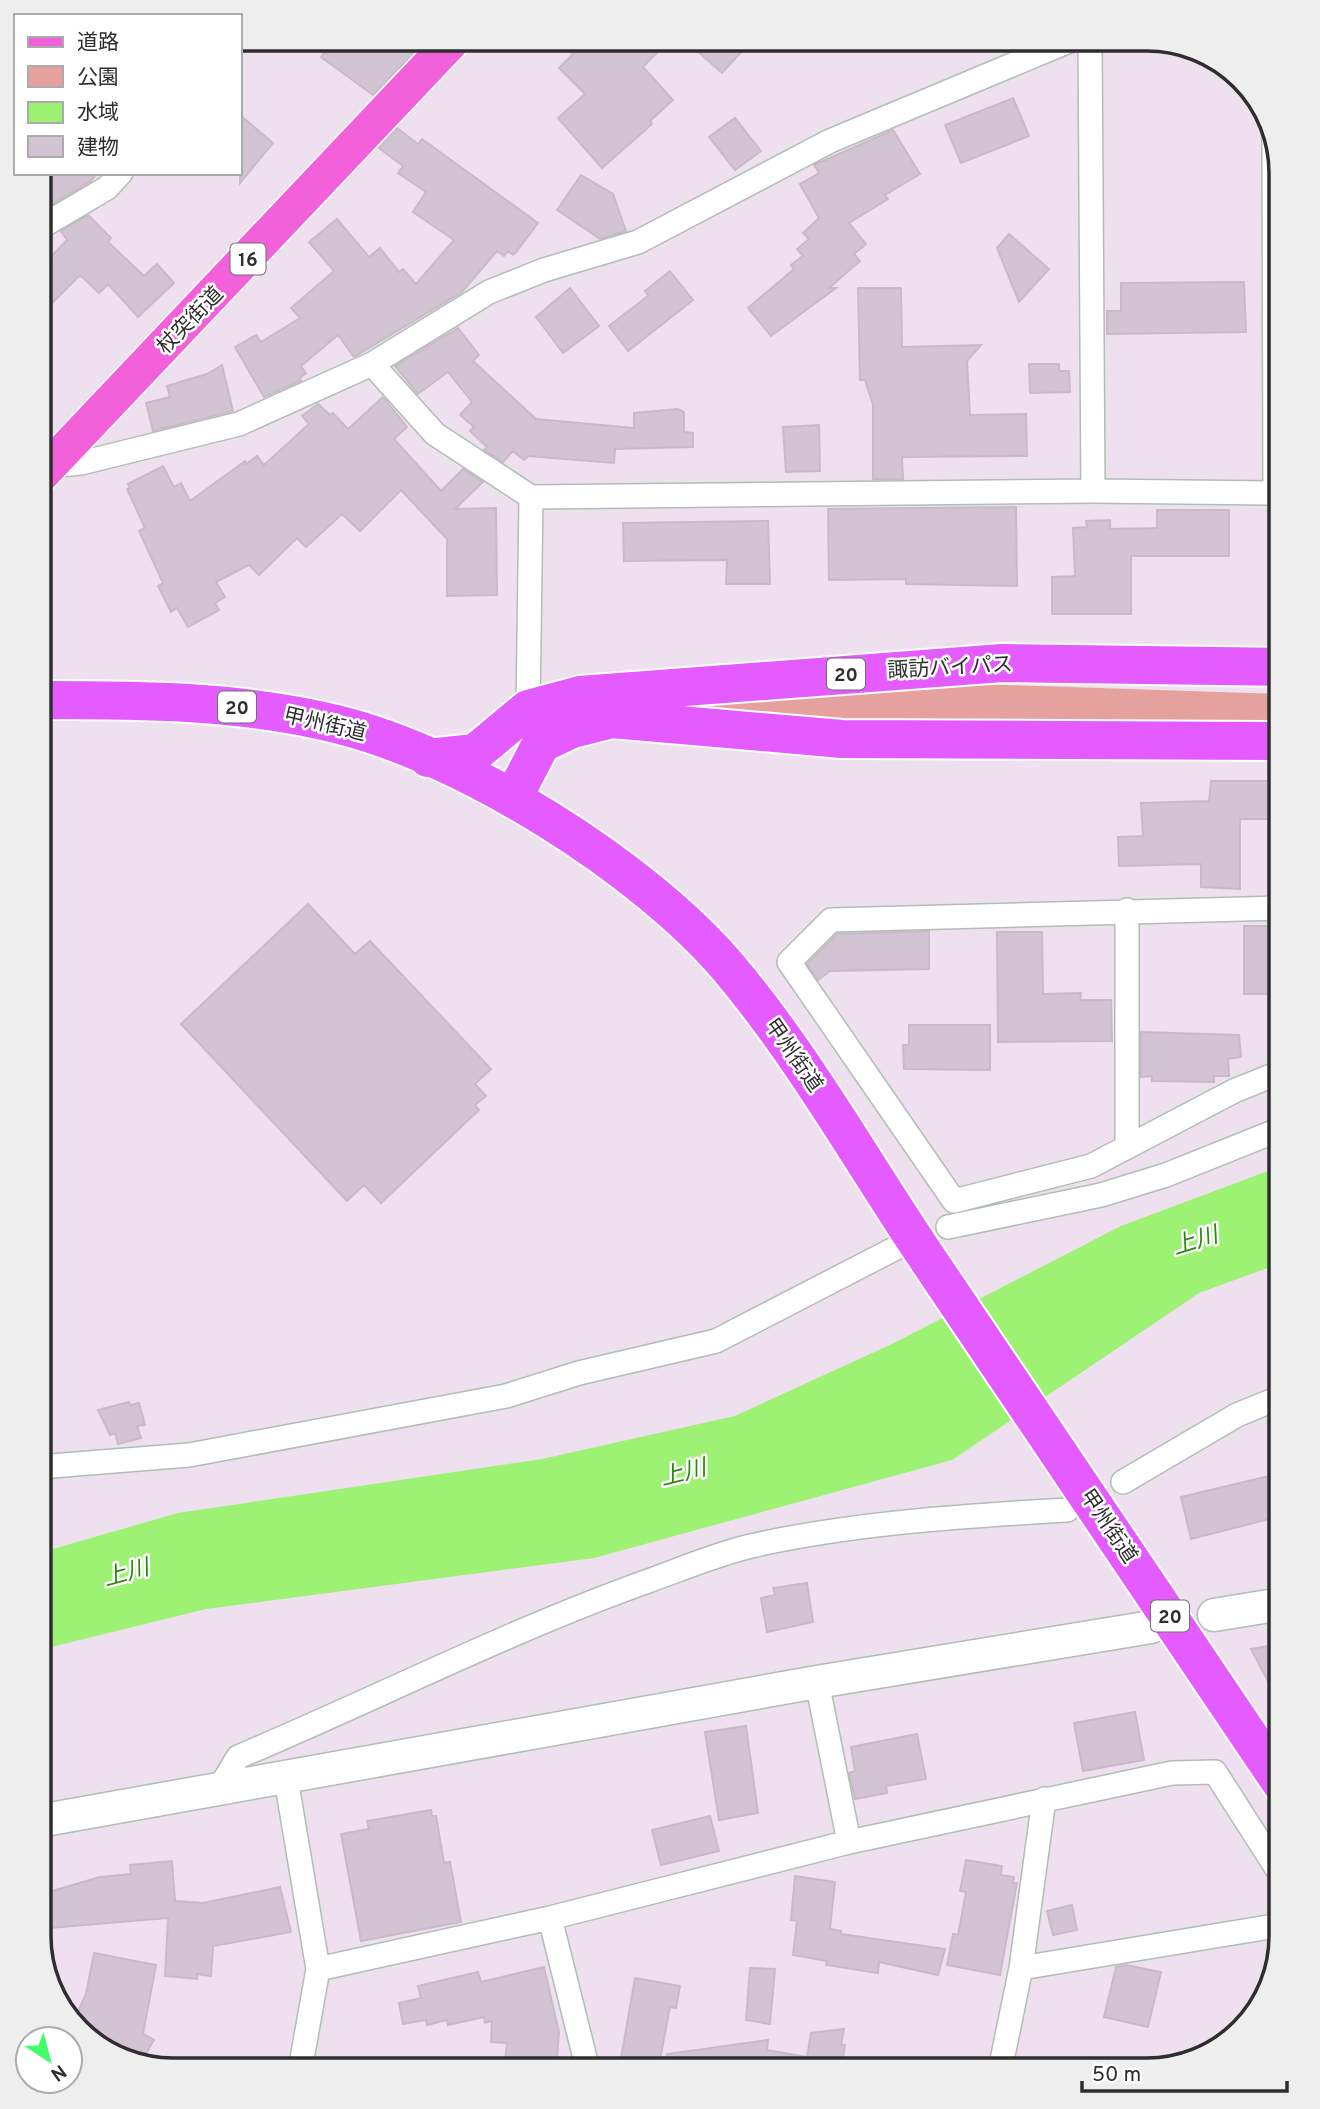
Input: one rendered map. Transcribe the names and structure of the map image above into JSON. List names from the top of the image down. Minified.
{"streets":{"highway":["諏訪バイパス","20","甲州街道"],"main road":["16","杖突街道"]},"crossings":[["諏訪バイパス","甲州街道"]],"water":["上川"],"legend":["道路","公園","水域","建物"],"scale_bar":"50 m","north":"bottom right"}
